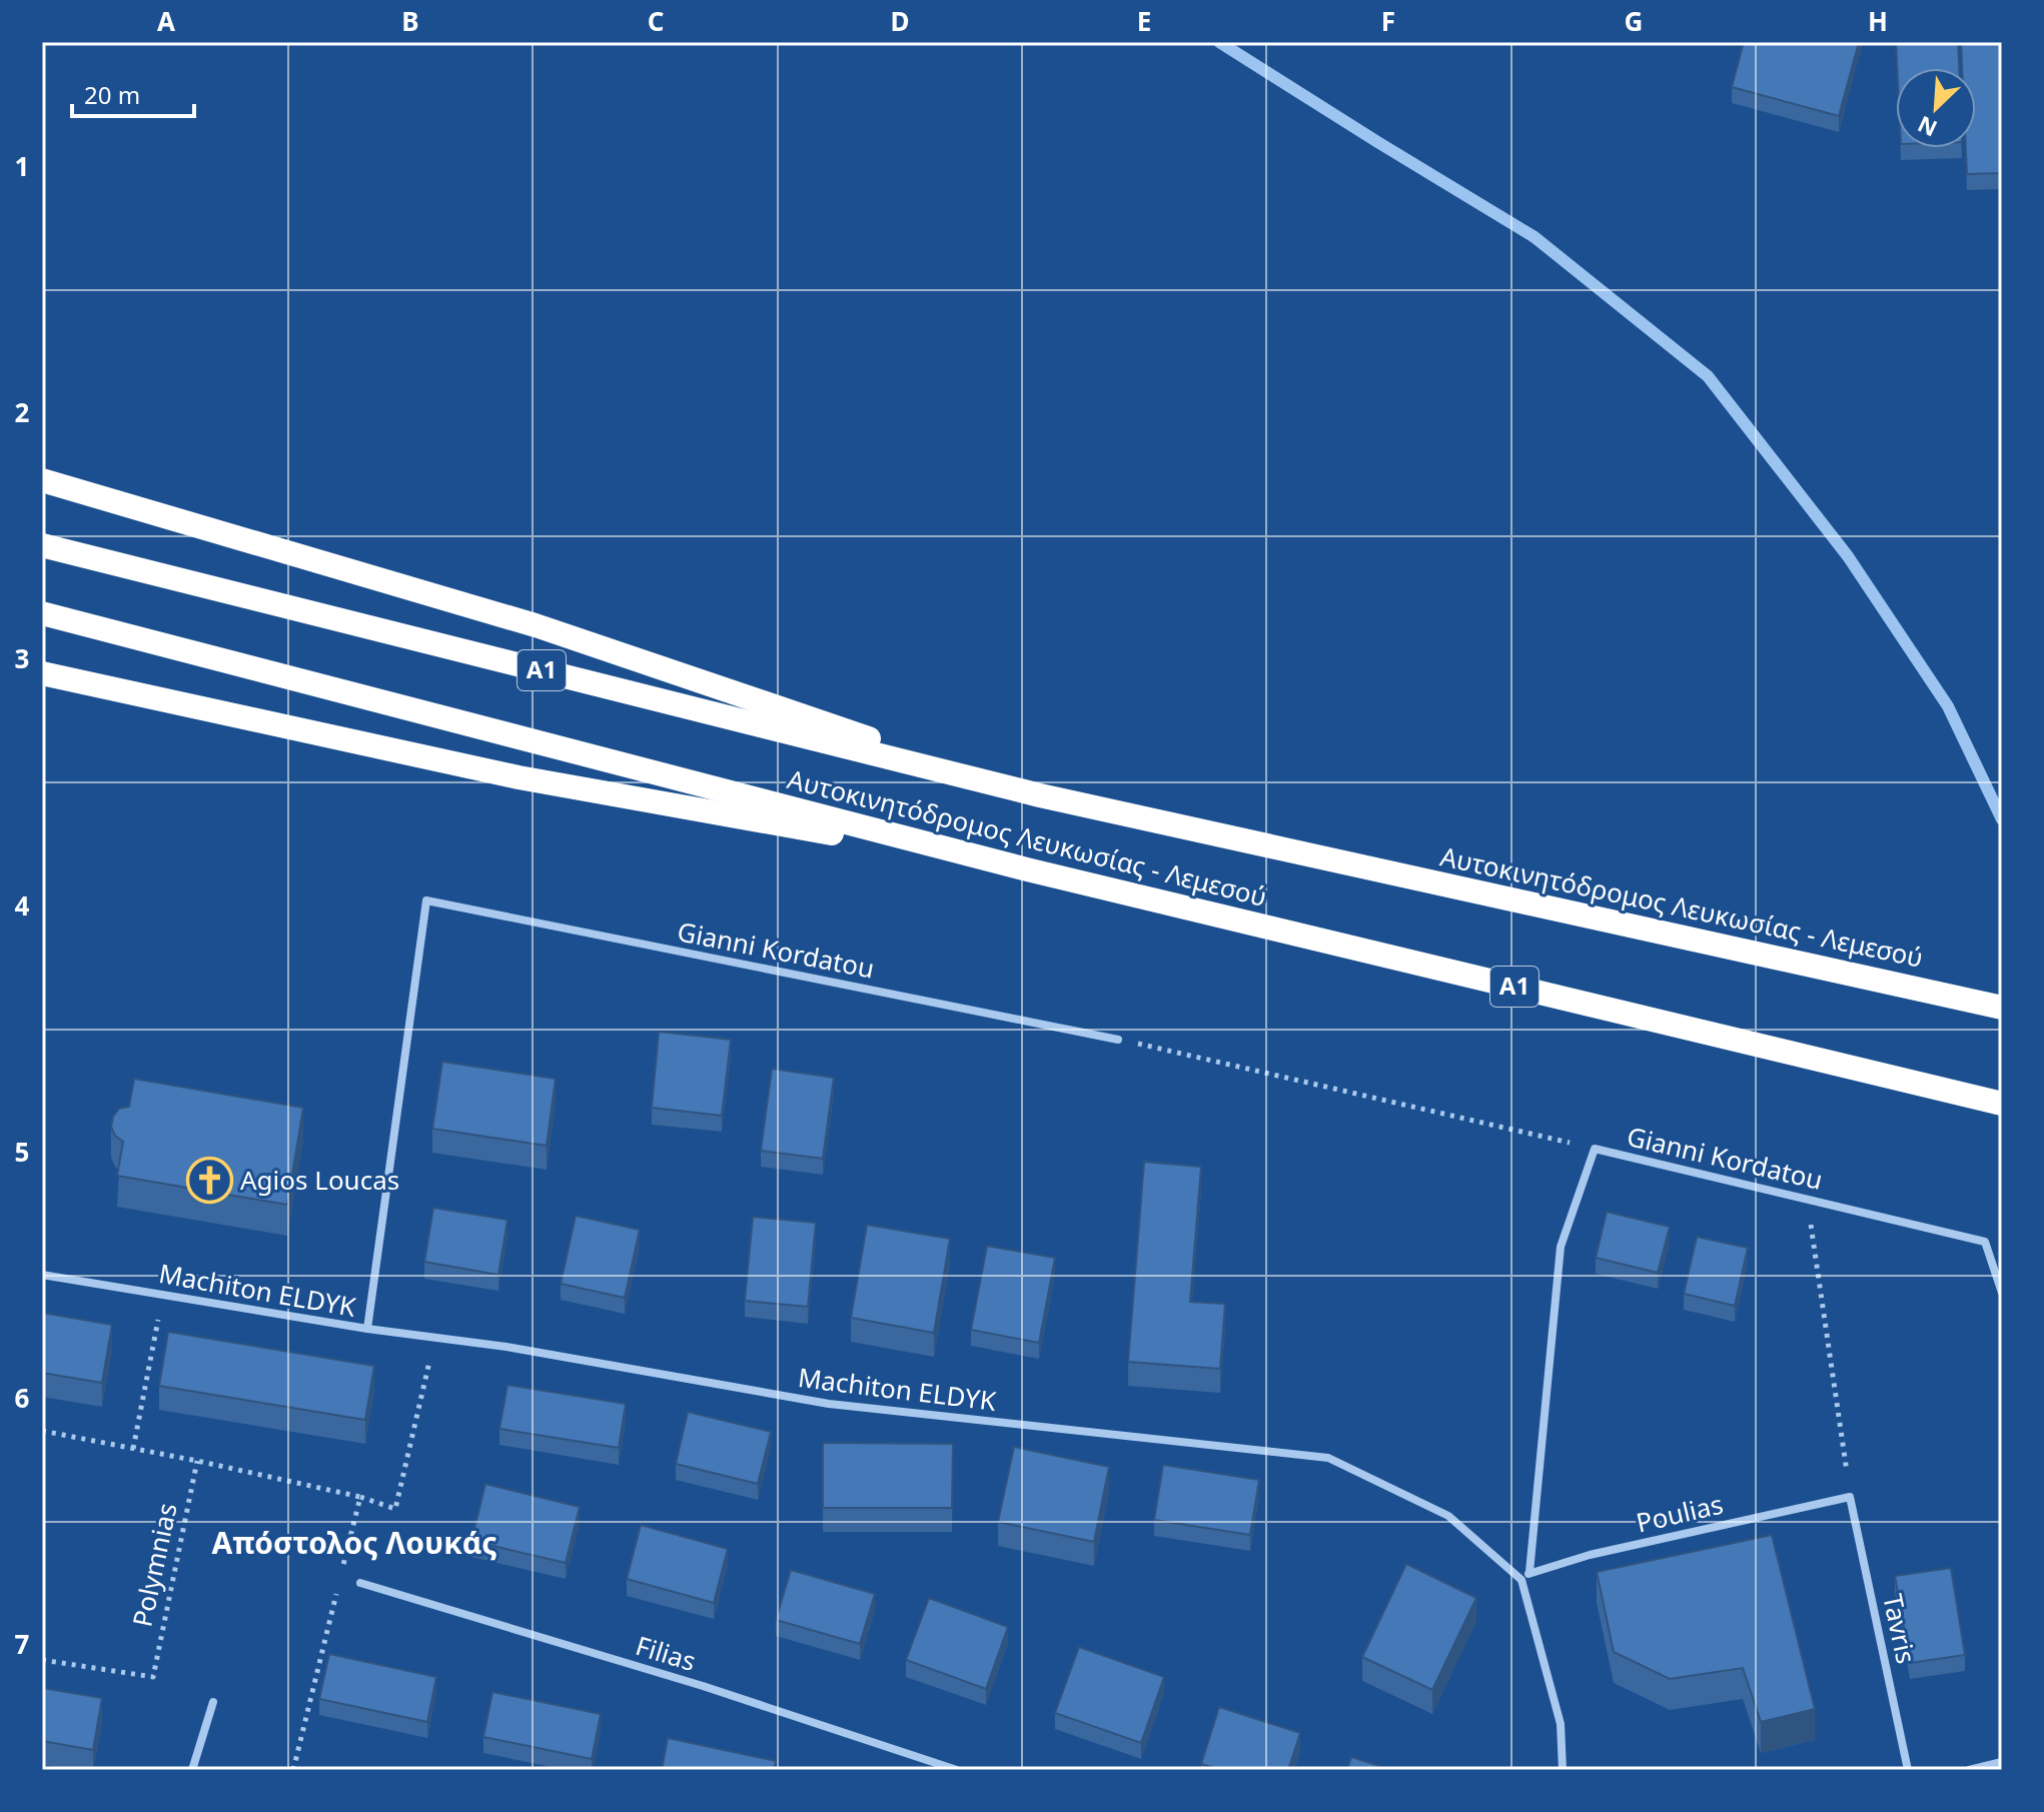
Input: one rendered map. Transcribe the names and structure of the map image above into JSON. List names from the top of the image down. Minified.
{"streets":{"highway":["A1","Αυτοκινητόδρομος Λευκωσίας - Λεμεσού"],"street":["Gianni Kordatou","Machiton ELDYK","Poulias","Tavris","Filias"],"path":["Polymnias"]},"crossings":[["Gianni Kordatou","Machiton ELDYK"],["Gianni Kordatou","Poulias"],["Machiton ELDYK","Poulias"],["Poulias","Tavris"]],"districts":["Απόστολος Λουκάς"],"places":{"church":["Agios Loucas"]},"scale_bar":"20 m","north":"bottom left","grid":{"columns":["A","B","C","D","E","F","G","H"],"rows":["1","2","3","4","5","6","7"]}}
